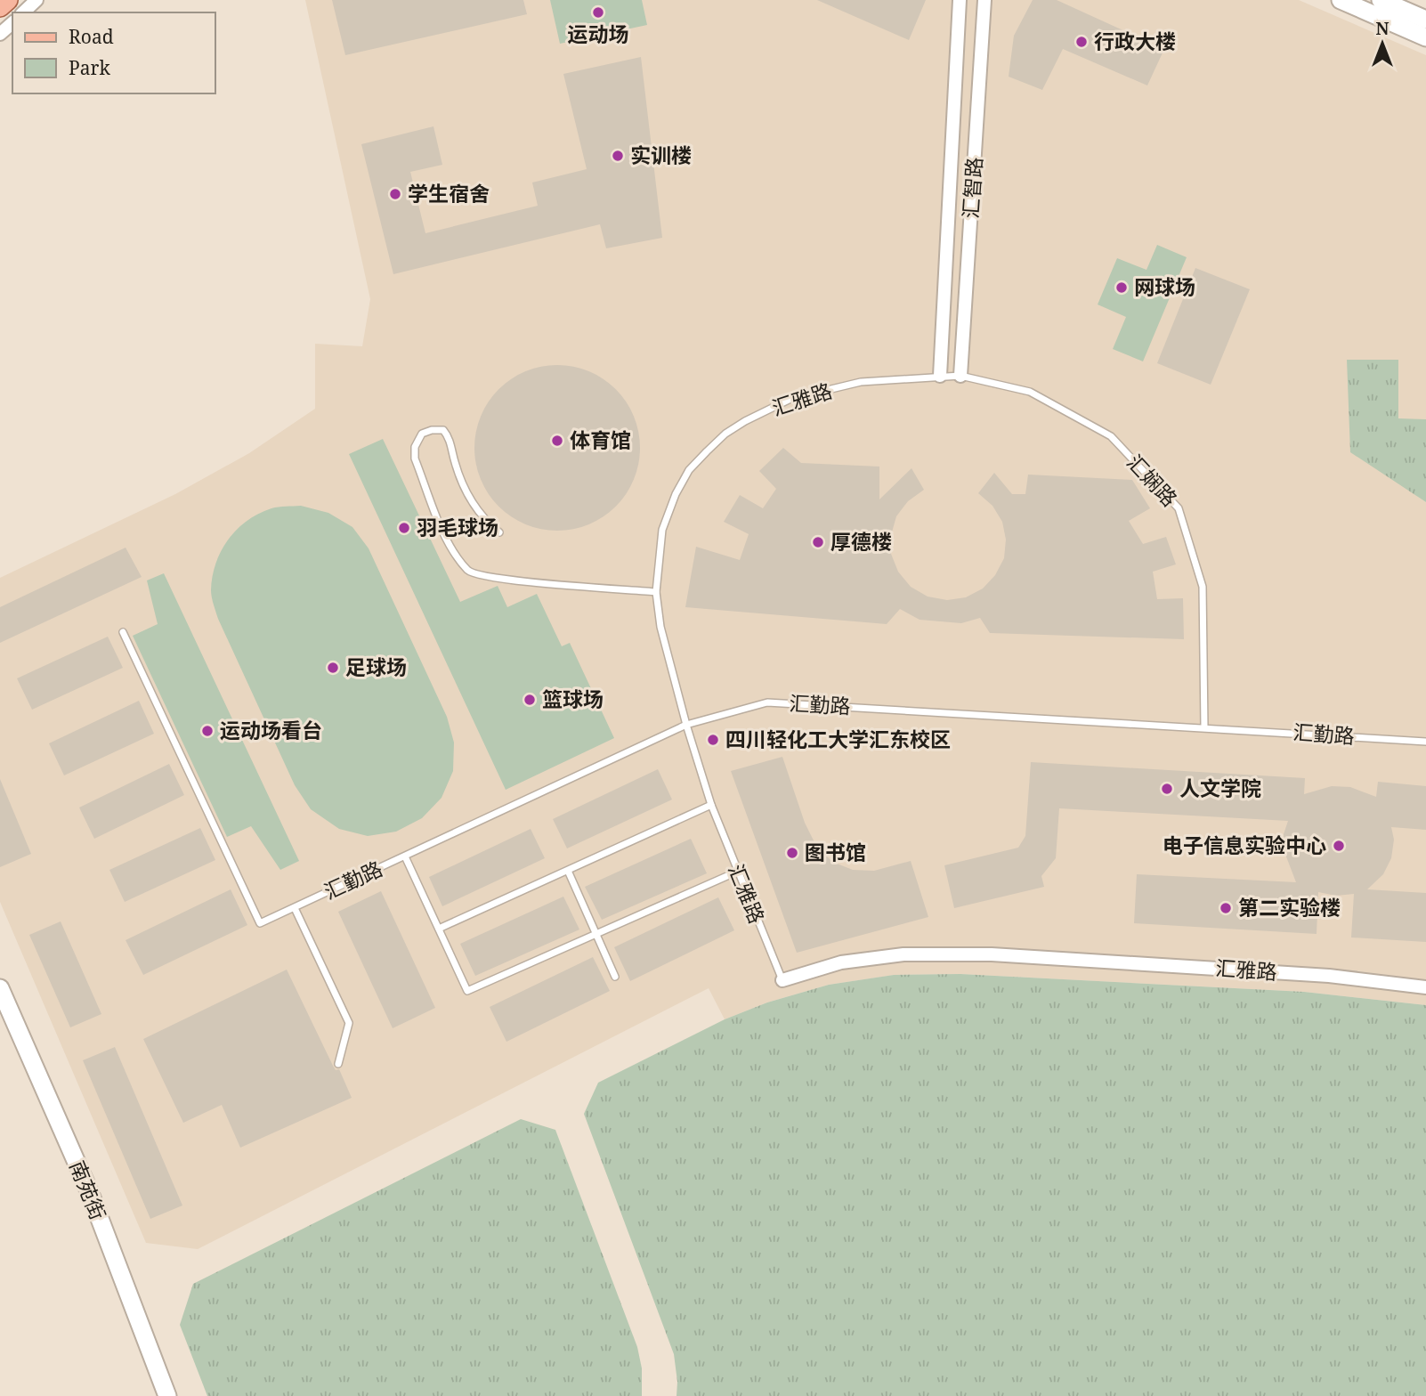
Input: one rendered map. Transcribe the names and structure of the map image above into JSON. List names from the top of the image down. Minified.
{"streets":{"main road":["南苑街"],"street":["汇智路","汇雅路"],"lane":["汇娴路","汇勤路"]},"crossings":[["汇智路","汇雅路"],["汇智路","汇娴路"],["汇雅路","汇娴路"],["汇雅路","汇勤路"],["汇娴路","汇勤路"]],"places":["运动场","行政大楼","实训楼","学生宿舍","网球场","体育馆","羽毛球场","厚德楼","足球场","篮球场","运动场看台","四川轻化工大学汇东校区","人文学院","电子信息实验中心","图书馆","第二实验楼"],"legend":["Road","Park"],"north":"top"}
